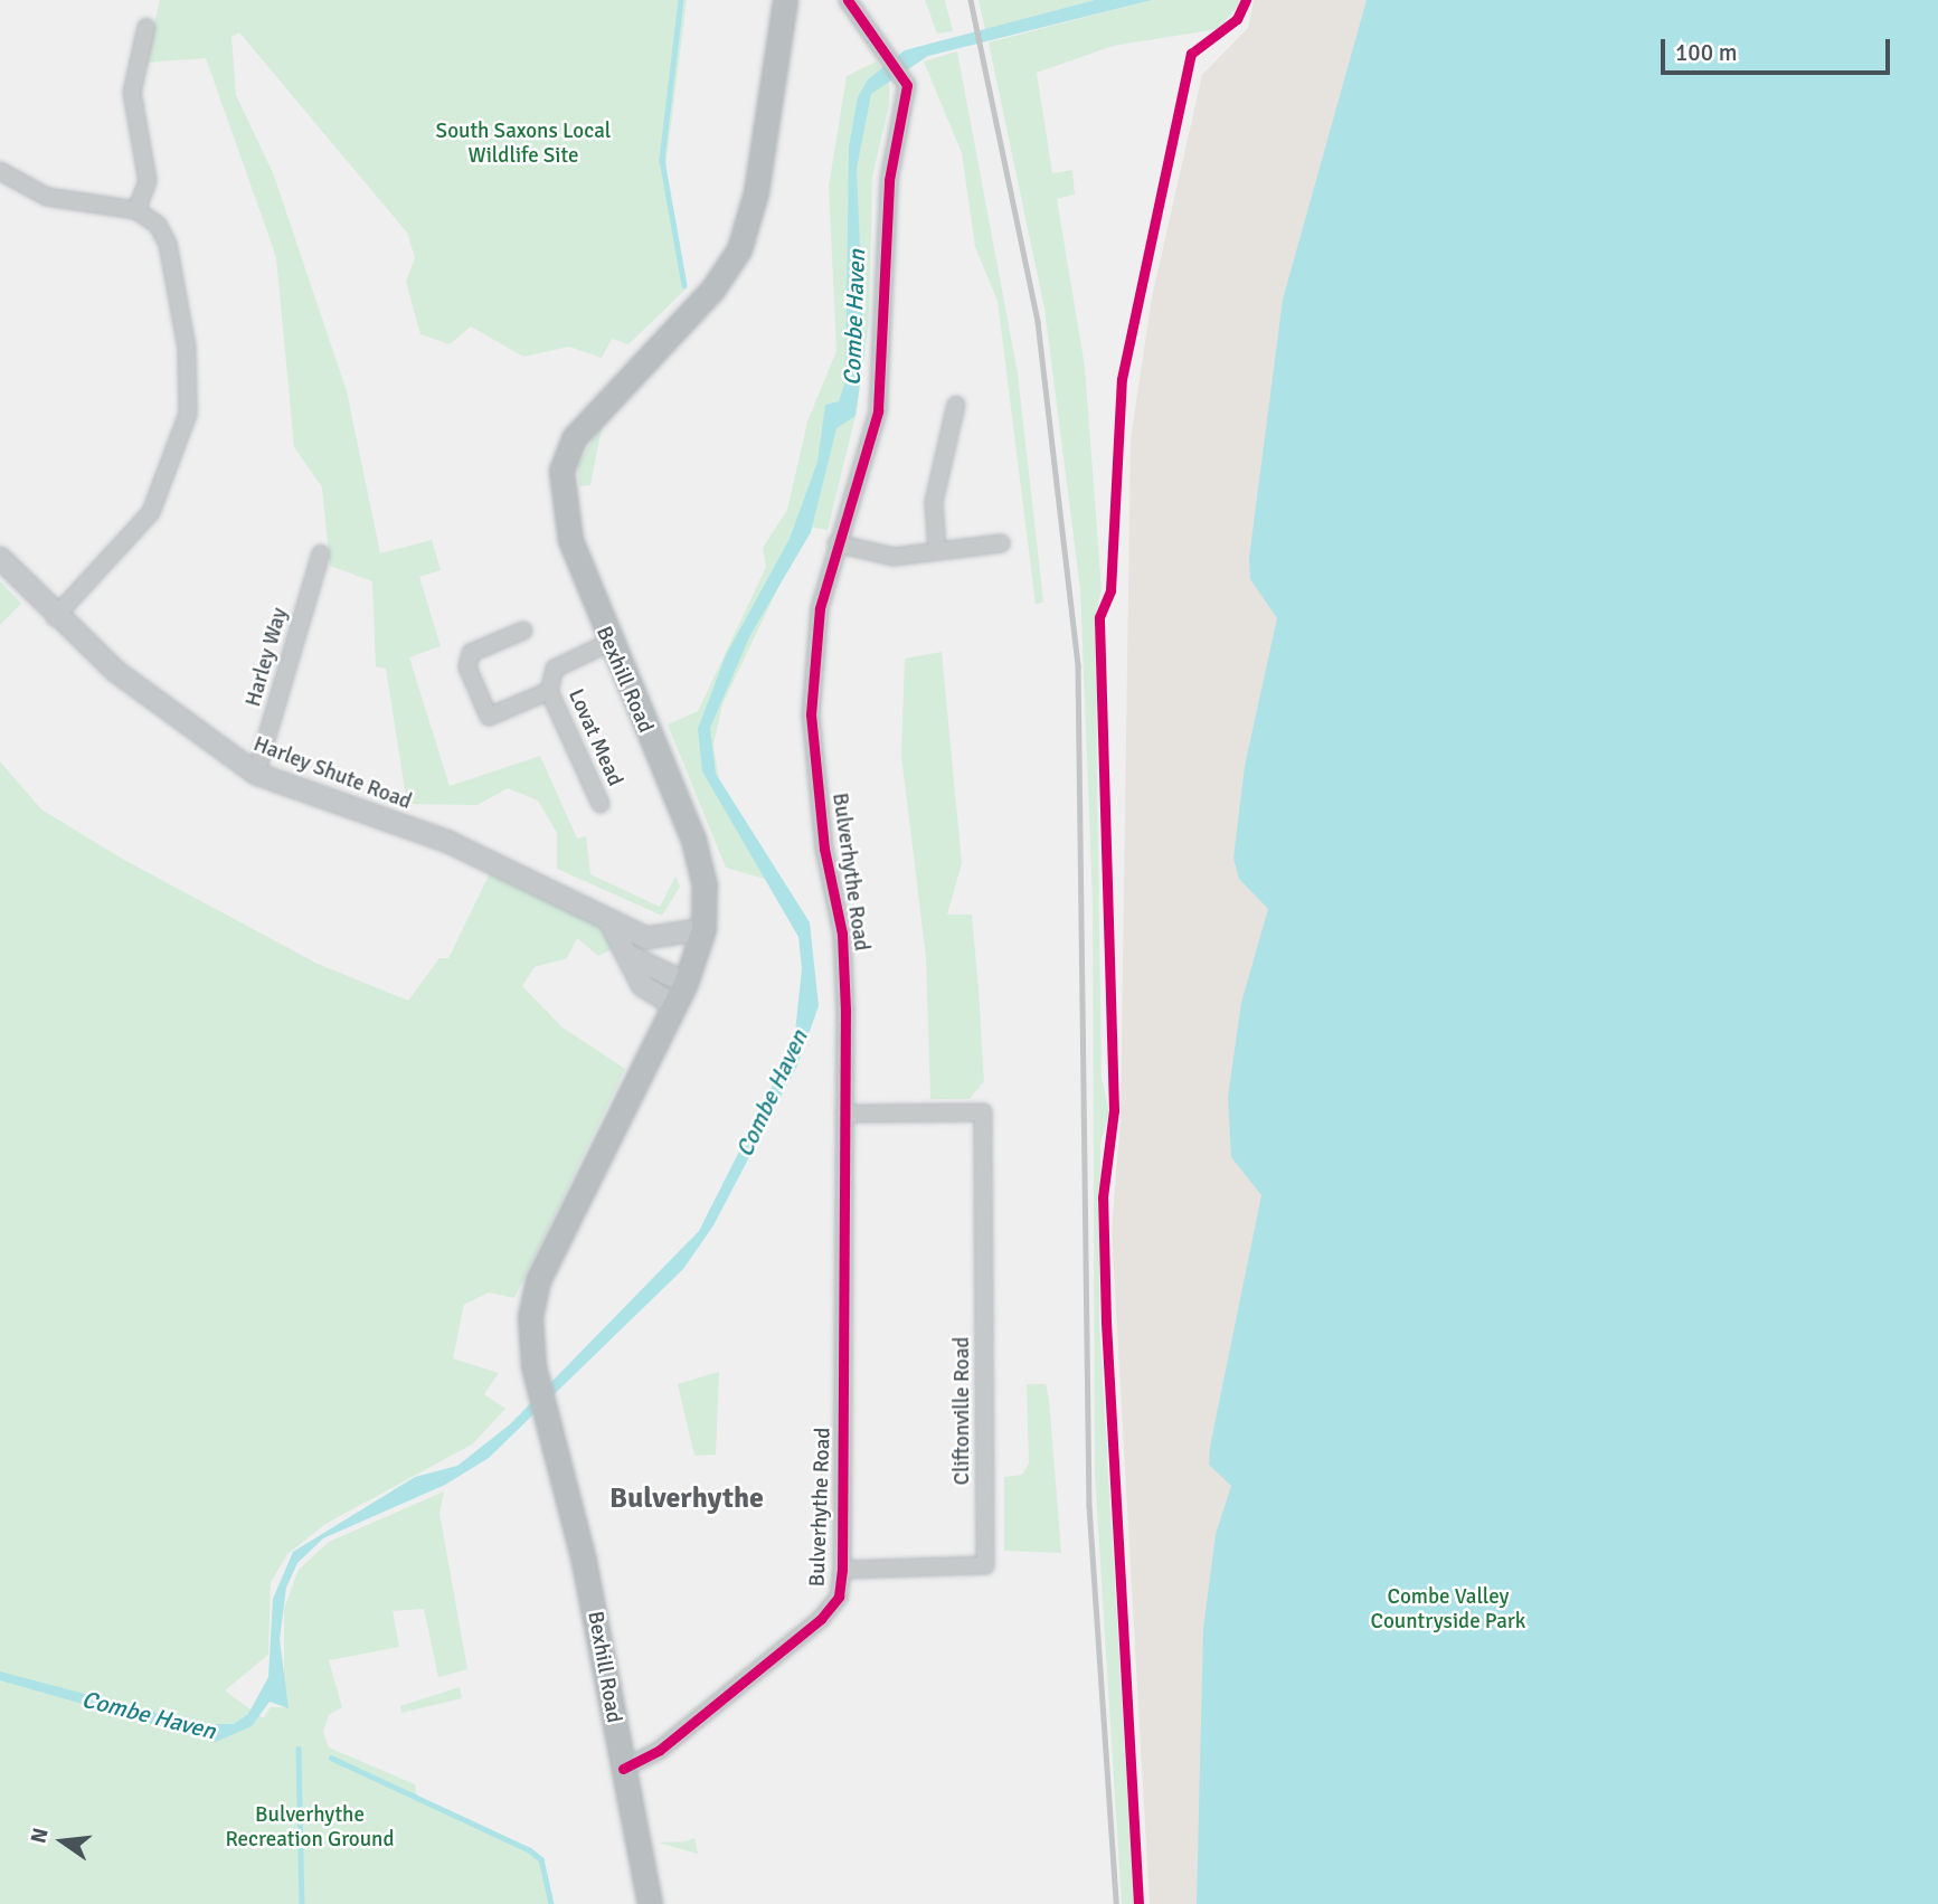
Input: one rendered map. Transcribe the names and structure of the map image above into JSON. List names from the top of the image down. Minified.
{"streets":{"highway":["Bexhill Road"],"main road":["Harley Shute Road"],"street":["Harley Way","Lovat Mead","Bulverhythe Road","Cliftonville Road"]},"crossings":[["Harley Way","Harley Shute Road"],["Bexhill Road","Lovat Mead"],["Bexhill Road","Harley Shute Road"],["Bexhill Road","Bulverhythe Road"],["Bulverhythe Road","Cliftonville Road"]],"districts":["Bulverhythe"],"water":["Combe Haven"],"parks":["South Saxons Local Wildlife Site","Combe Valley Countryside Park","Bulverhythe Recreation Ground"],"scale_bar":"100 m","north":"left"}
